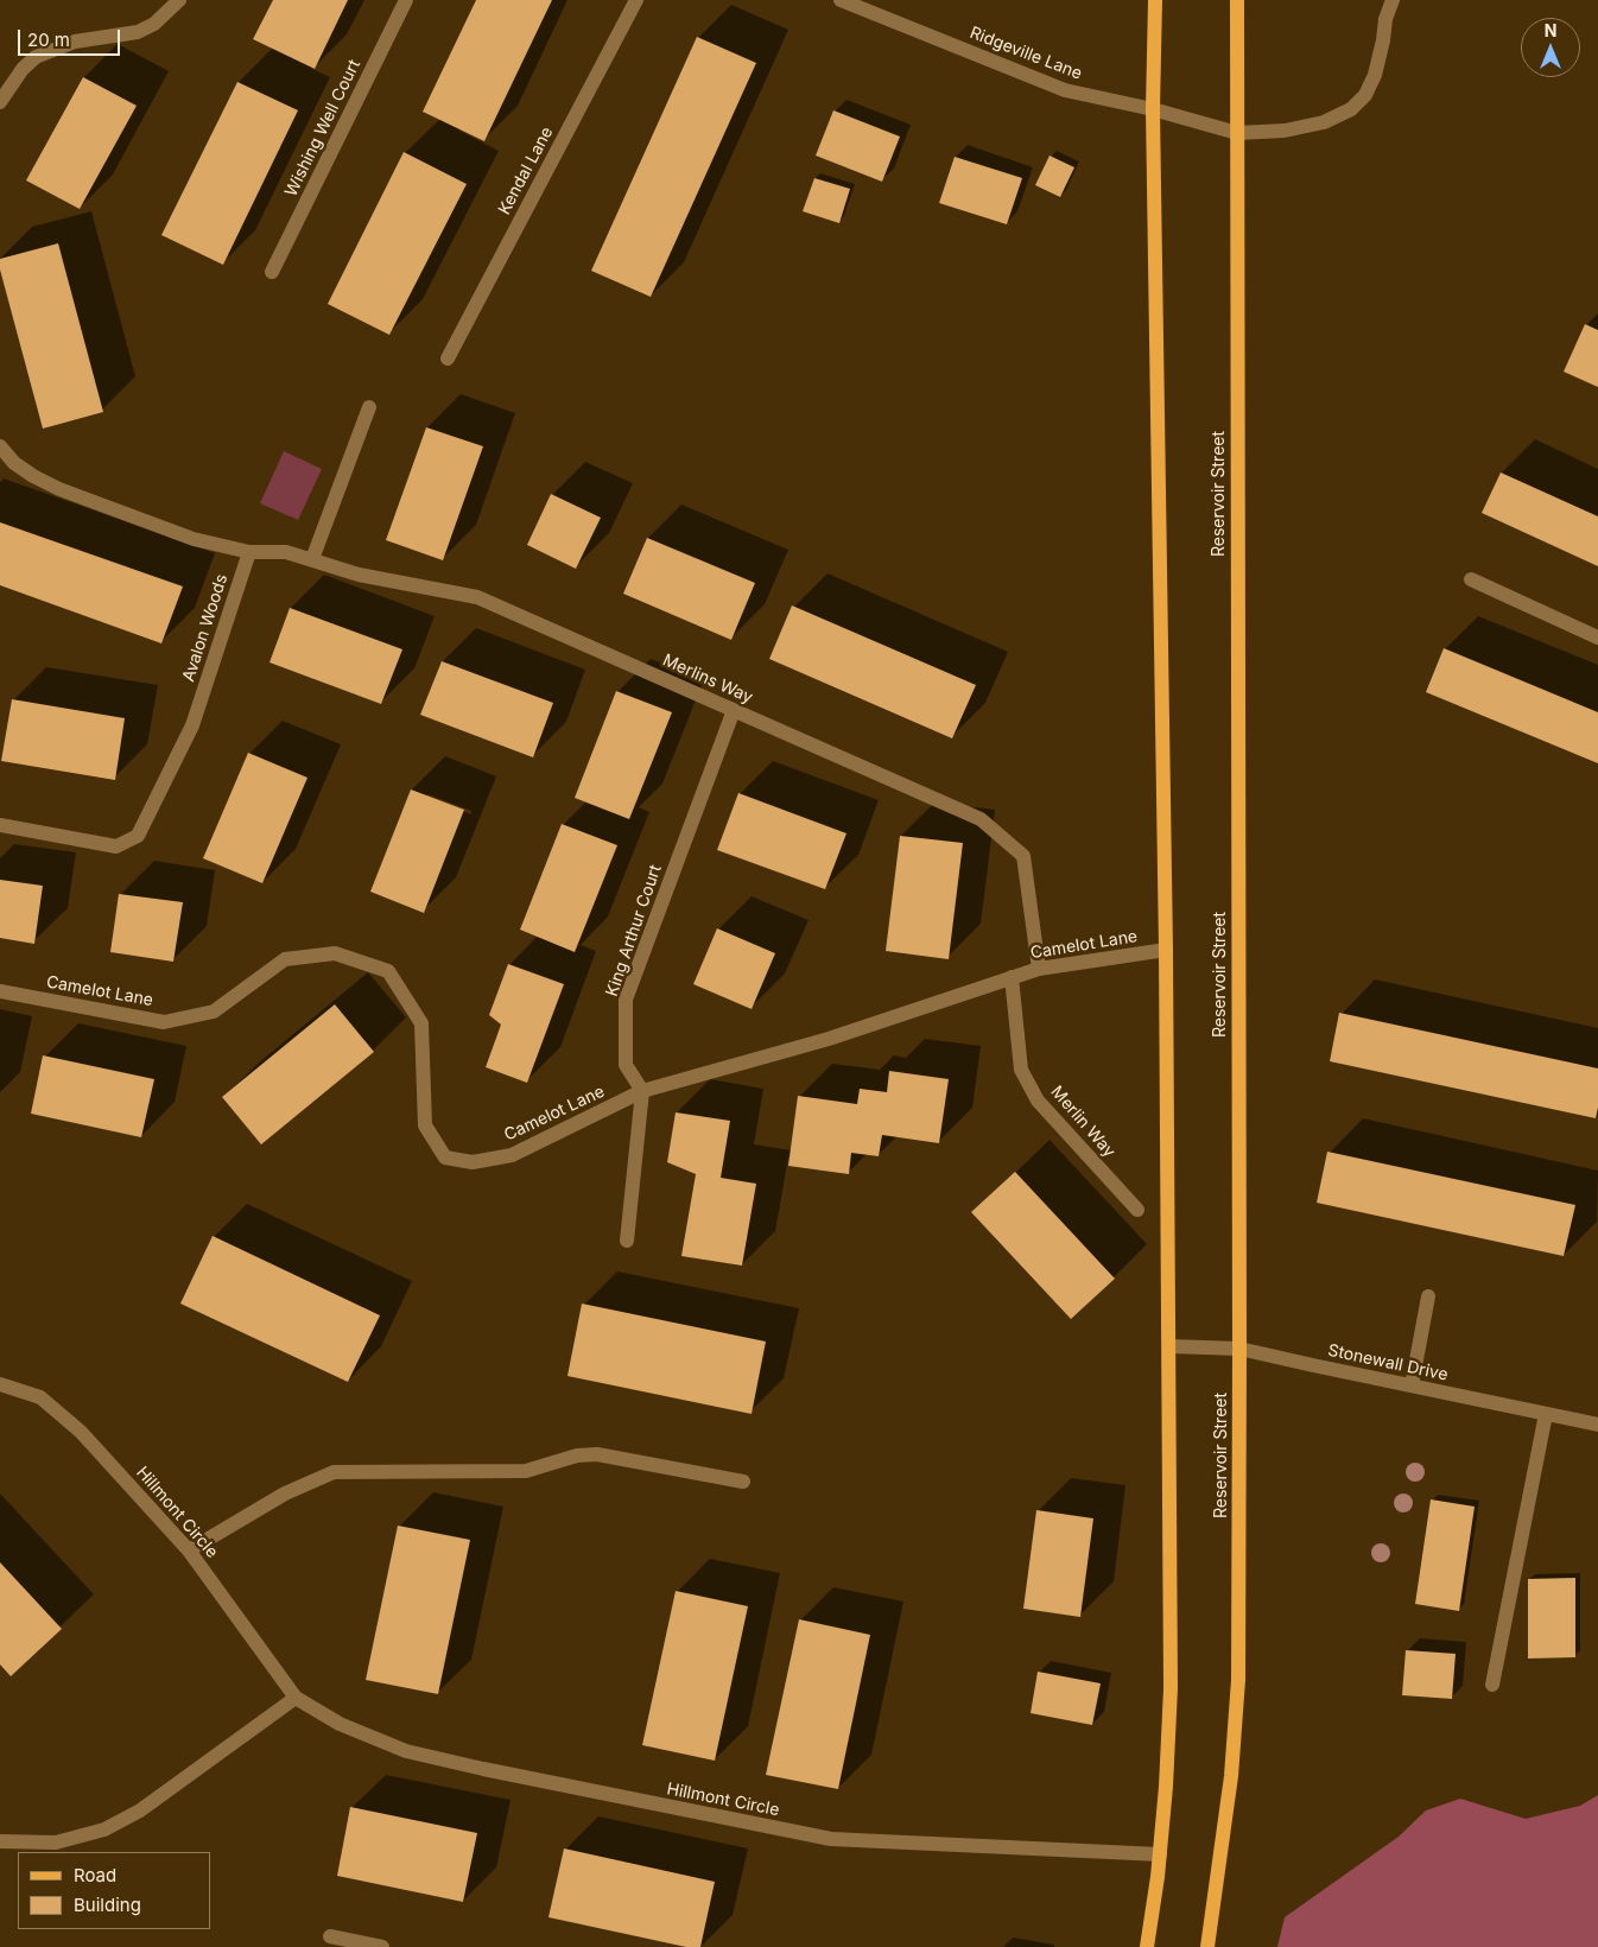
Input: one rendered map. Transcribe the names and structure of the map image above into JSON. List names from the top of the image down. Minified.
{"streets":{"main road":["Reservoir Street"],"street":["Ridgeville Lane","Wishing Well Court","Kendal Lane","Avalon Woods","Merlins Way","King Arthur Court","Camelot Lane","Merlin Way","Stonewall Drive","Hillmont Circle"]},"crossings":[["Ridgeville Lane","Reservoir Street"],["Reservoir Street","Stonewall Drive"],["Avalon Woods","Merlins Way"],["Merlins Way","King Arthur Court"],["Merlins Way","Camelot Lane"],["King Arthur Court","Camelot Lane"],["Camelot Lane","Merlin Way"]],"legend":["Road","Building"],"scale_bar":"20 m","north":"top"}
